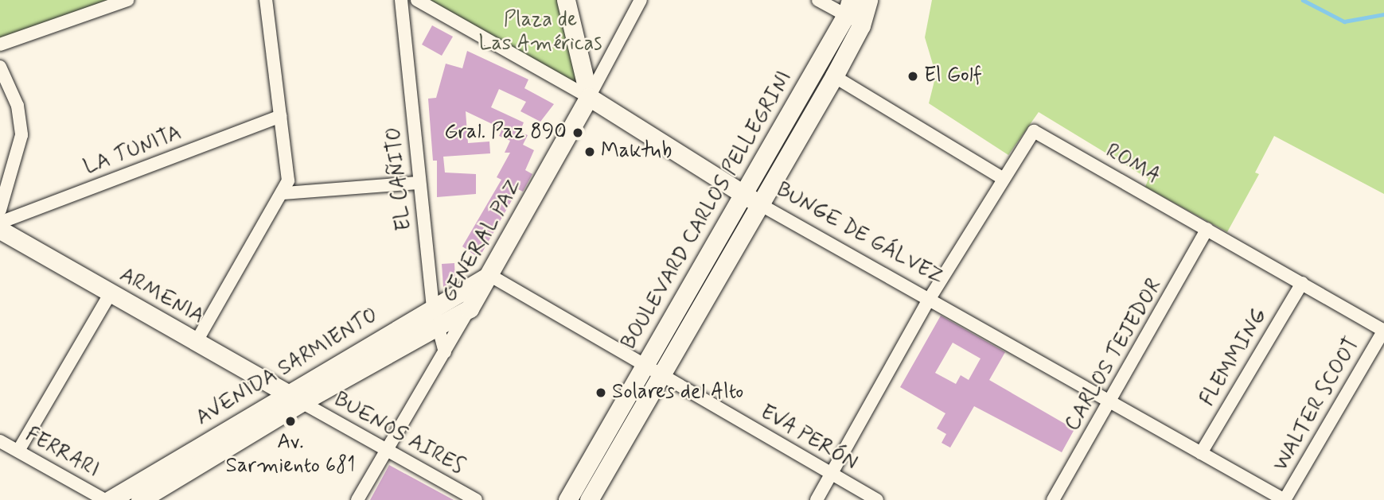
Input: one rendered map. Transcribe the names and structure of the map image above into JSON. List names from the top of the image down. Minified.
{"streets":{"street":["LA TUNITA","ROMA","EL CAÑITO","BOULEVARD CARLOS PELLEGRINI","BUNGE DE GÁLVEZ","GENERAL PAZ","ARMENIA","CARLOS TEJEDOR","FLEMMING","AVENIDA SARMIENTO","WALTER SCOOT","BUENOS AIRES","EVA PERÓN","FERRARI"]},"crossings":[["ROMA","BUNGE DE GÁLVEZ"],["ROMA","CARLOS TEJEDOR"],["ROMA","FLEMMING"],["ROMA","WALTER SCOOT"],["ROMA","EVA PERÓN"],["EL CAÑITO","GENERAL PAZ"],["EL CAÑITO","AVENIDA SARMIENTO"],["BOULEVARD CARLOS PELLEGRINI","BUNGE DE GÁLVEZ"],["BOULEVARD CARLOS PELLEGRINI","EVA PERÓN"],["BUNGE DE GÁLVEZ","GENERAL PAZ"],["BUNGE DE GÁLVEZ","CARLOS TEJEDOR"],["BUNGE DE GÁLVEZ","FLEMMING"],["BUNGE DE GÁLVEZ","WALTER SCOOT"],["GENERAL PAZ","AVENIDA SARMIENTO"],["GENERAL PAZ","BUENOS AIRES"],["GENERAL PAZ","EVA PERÓN"],["ARMENIA","AVENIDA SARMIENTO"],["ARMENIA","BUENOS AIRES"],["AVENIDA SARMIENTO","BUENOS AIRES"],["AVENIDA SARMIENTO","EVA PERÓN"]],"parks":["Plaza de Las Américas"],"places":["El Golf","Gral. Paz 890","Maktub","Solares del Alto","Av. Sarmiento 681"]}
